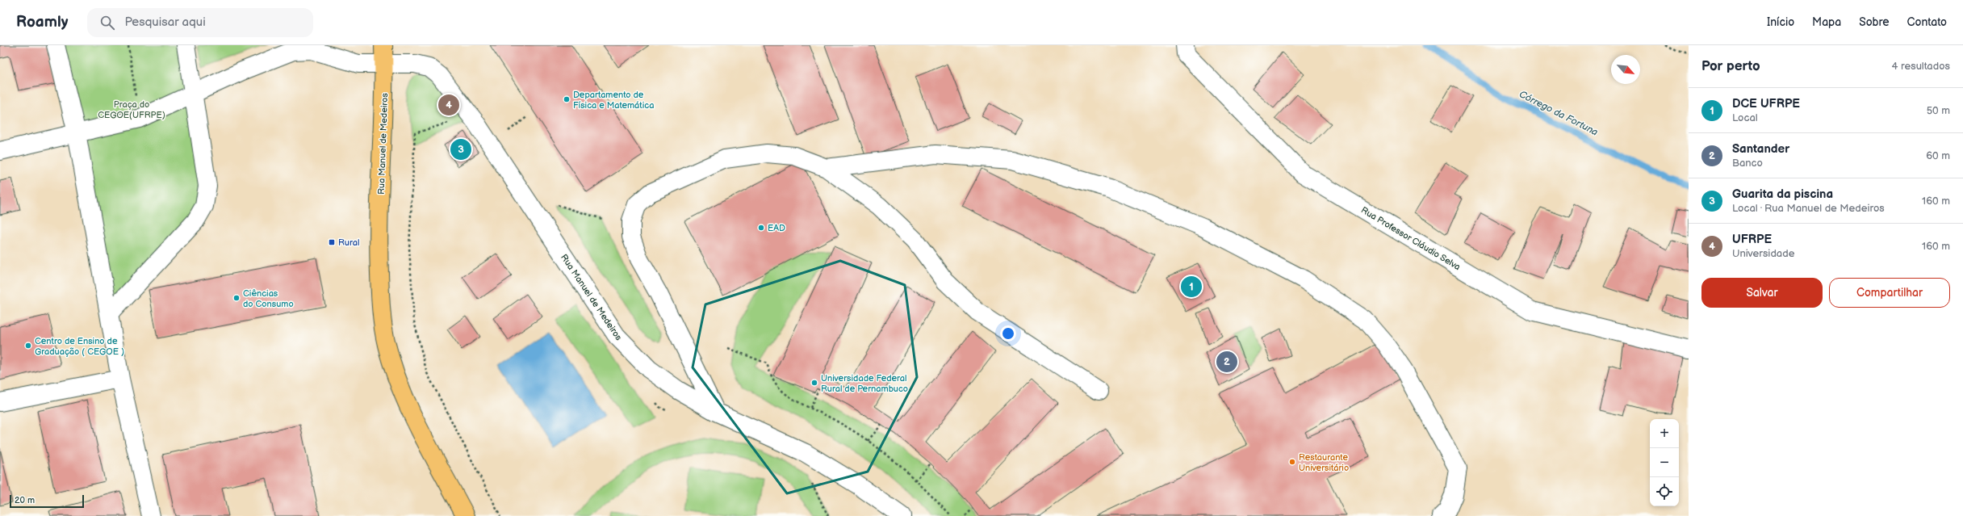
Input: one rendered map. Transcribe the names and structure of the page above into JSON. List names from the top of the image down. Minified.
{"streets":{"main road":["Rua Manuel de Medeiros"],"street":["Rua Professor Cláudio Selva"]},"water":["Córrego da Fortuna"],"parks":["Praça do CEGOE(UFRPE)"],"places":{"other":["Departamento de Física e Matemática","EAD","Ciências do Consumo","Centro de Ensino de Graduação ( CEGOE )","Universidade Federal Rural de Pernambuco","Restaurante Universitário"],"transit":["Rural"]},"scale_bar":"20 m","north":"bottom right","page":{"header":"Roamly","search":"Pesquisar aqui","nav":["Início","Mapa","Sobre","Contato"],"heading":["Por perto","4 resultados"],"list":[{"mark":"1","name":"DCE UFRPE","note":"Local","value":"50 m"},{"mark":"2","name":"Santander","note":"Banco","value":"60 m"},{"mark":"3","name":"Guarita da piscina","note":"Local · Rua Manuel de Medeiros","value":"160 m"},{"mark":"4","name":"UFRPE","note":"Universidade","value":"160 m"}],"pins":["4","3","1","2"],"buttons":["Salvar","Compartilhar"],"map_buttons":["+","−"],"scale":"20 m"}}
